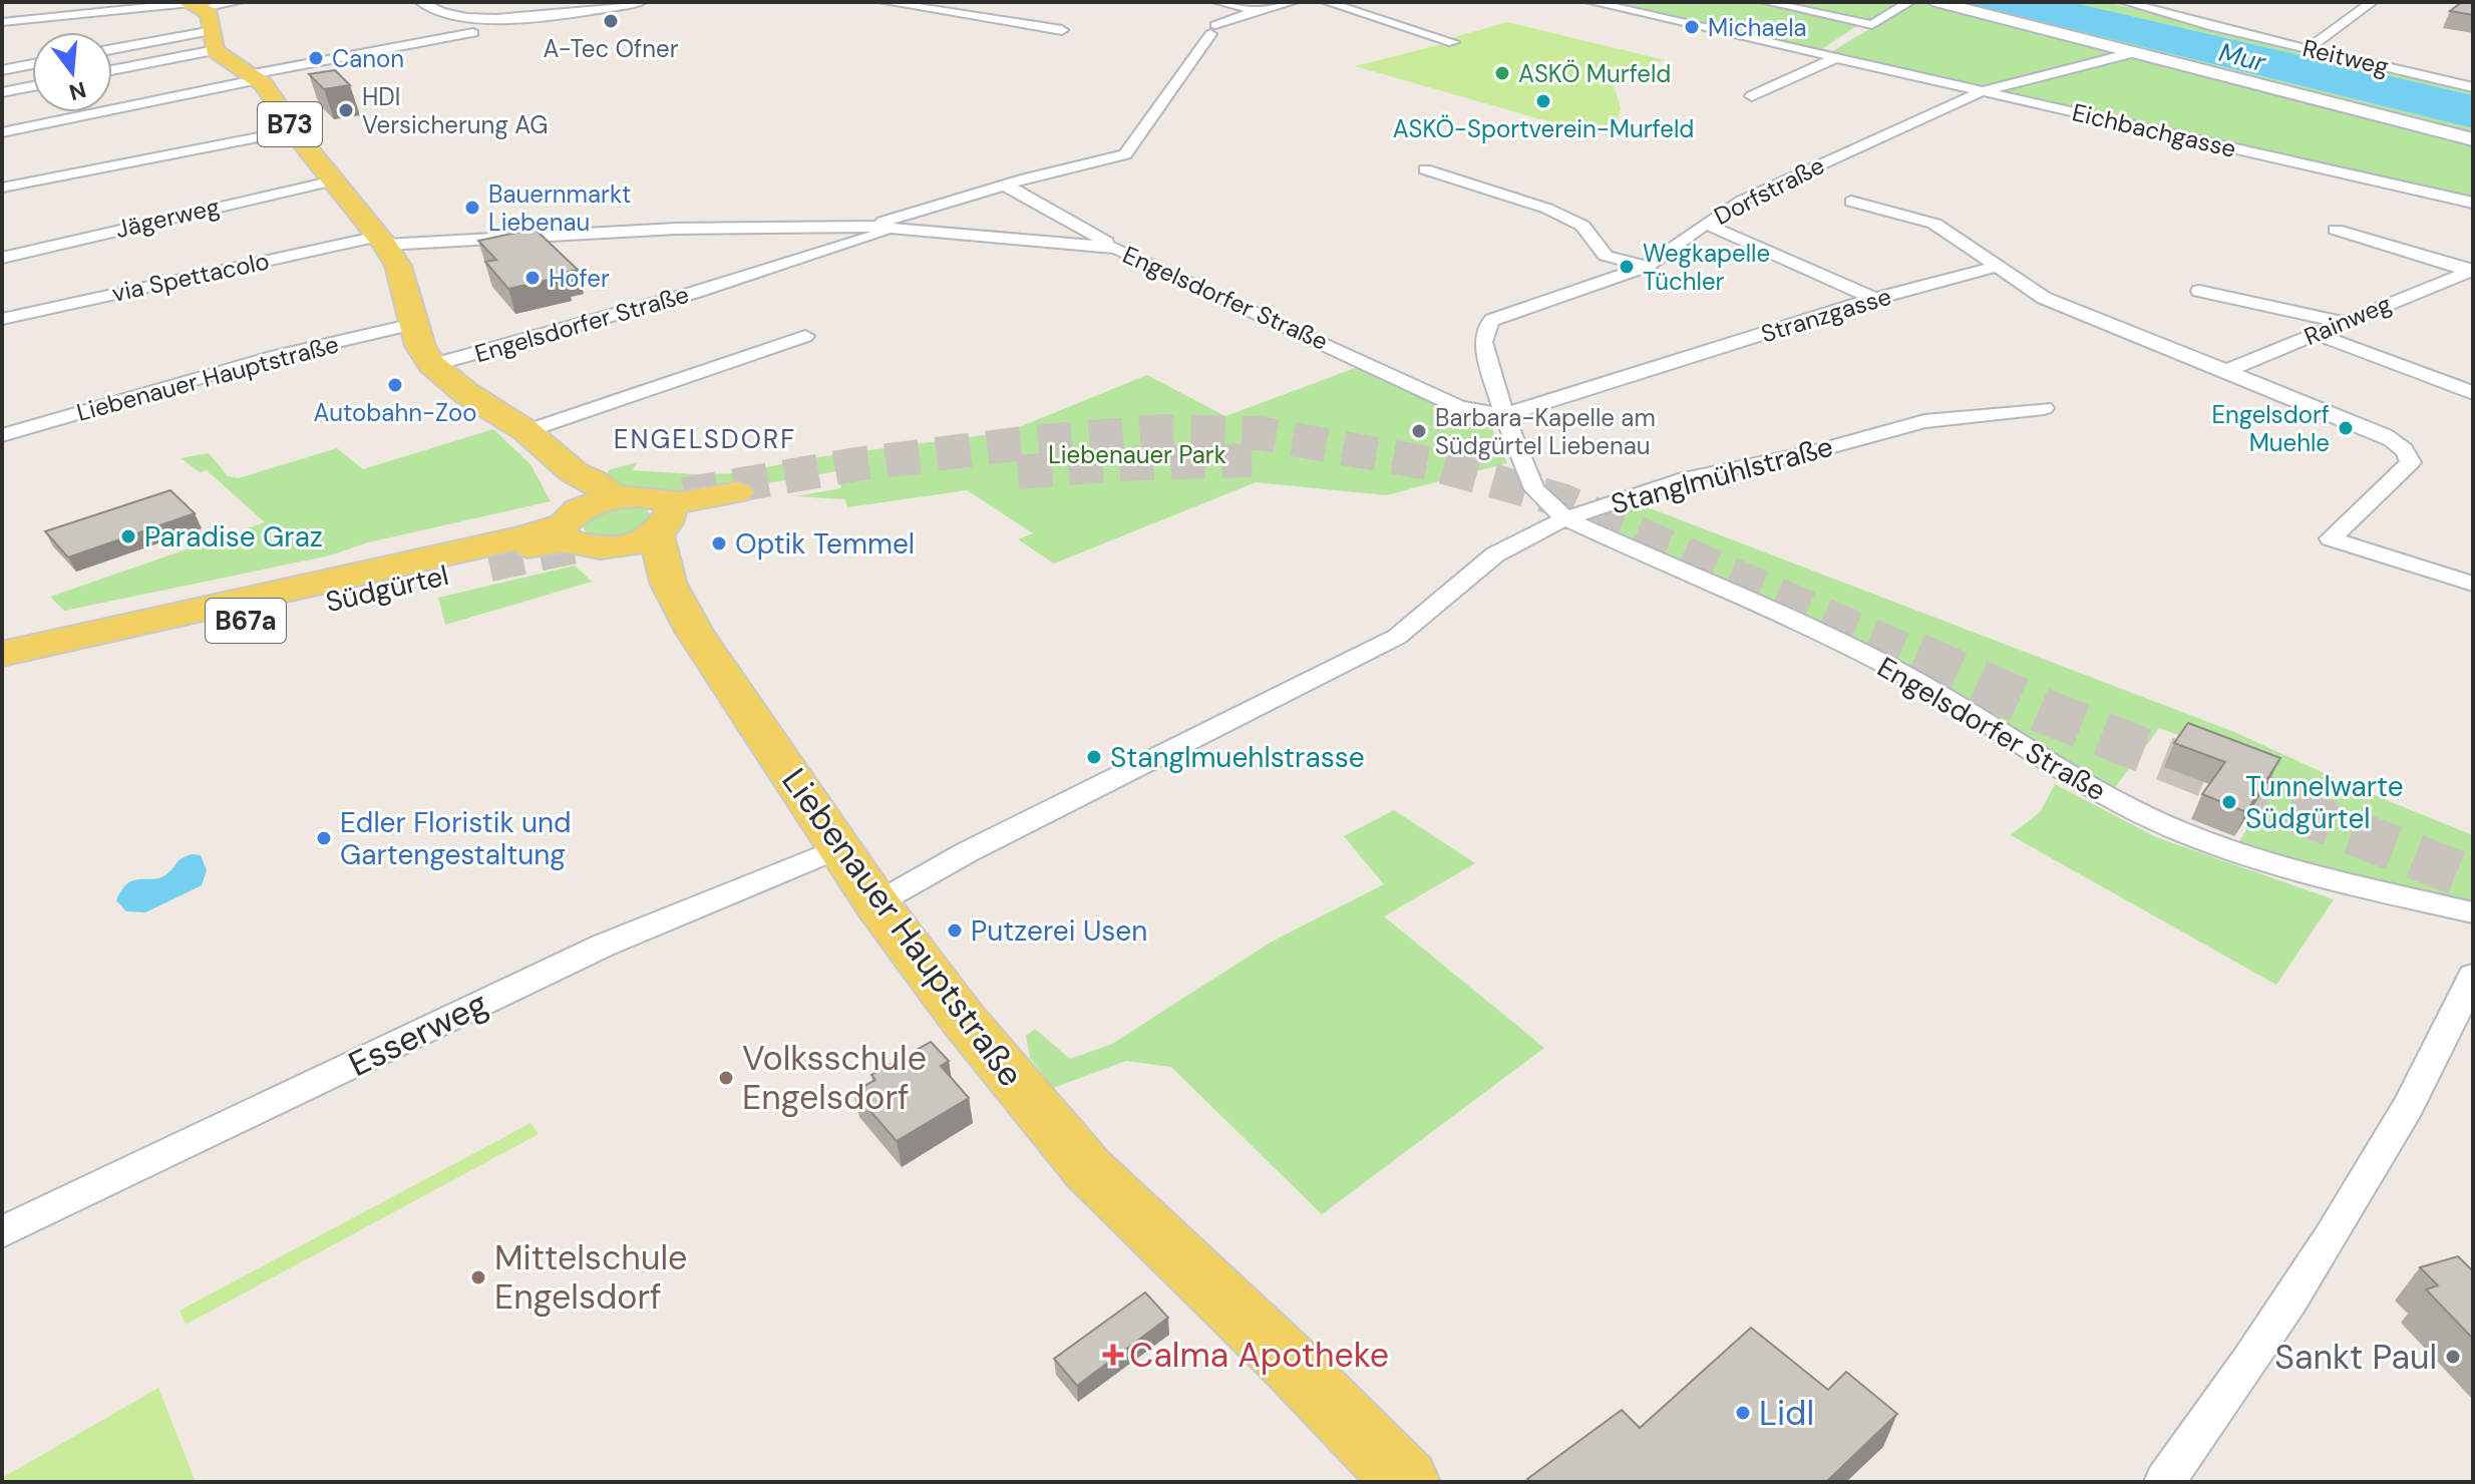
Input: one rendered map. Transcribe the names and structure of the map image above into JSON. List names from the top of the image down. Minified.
{"streets":{"main road":["B73","Liebenauer Hauptstraße","Südgürtel","B67a"],"street":["Reitweg","Eichbachgasse","Dorfstraße","Jägerweg","via Spettacolo","Engelsdorfer Straße","Stranzgasse","Rainweg","Stanglmühlstraße","Esserweg"]},"crossings":[["B73","Jägerweg"],["B73","via Spettacolo"],["B73","Engelsdorfer Straße"],["B73","Liebenauer Hauptstraße"],["Eichbachgasse","Dorfstraße"],["Dorfstraße","Engelsdorfer Straße"],["Dorfstraße","Stranzgasse"],["via Spettacolo","Engelsdorfer Straße"],["Engelsdorfer Straße","Stranzgasse"],["Engelsdorfer Straße","Stanglmühlstraße"],["Liebenauer Hauptstraße","Stanglmühlstraße"],["Liebenauer Hauptstraße","Esserweg"]],"districts":["ENGELSDORF"],"water":["Mur"],"parks":["Liebenauer Park"],"places":{"other":["A-Tec Ofner","Michaela","Canon","ASKÖ Murfeld","ASKÖ-Sportverein-Murfeld","HDI Versicherung AG","Bauernmarkt Liebenau","Wegkapelle Tüchler","Hofer","Autobahn-Zoo","Engelsdorf Muehle","Barbara-Kapelle am Südgürtel Liebenau","Paradise Graz","Optik Temmel","Stanglmuehlstrasse","Tunnelwarte Südgürtel","Edler Floristik und Gartengestaltung","Putzerei Usen","Volksschule Engelsdorf","Mittelschule Engelsdorf","Sankt Paul","Lidl"],"health":["Calma Apotheke"]},"north":"bottom"}
